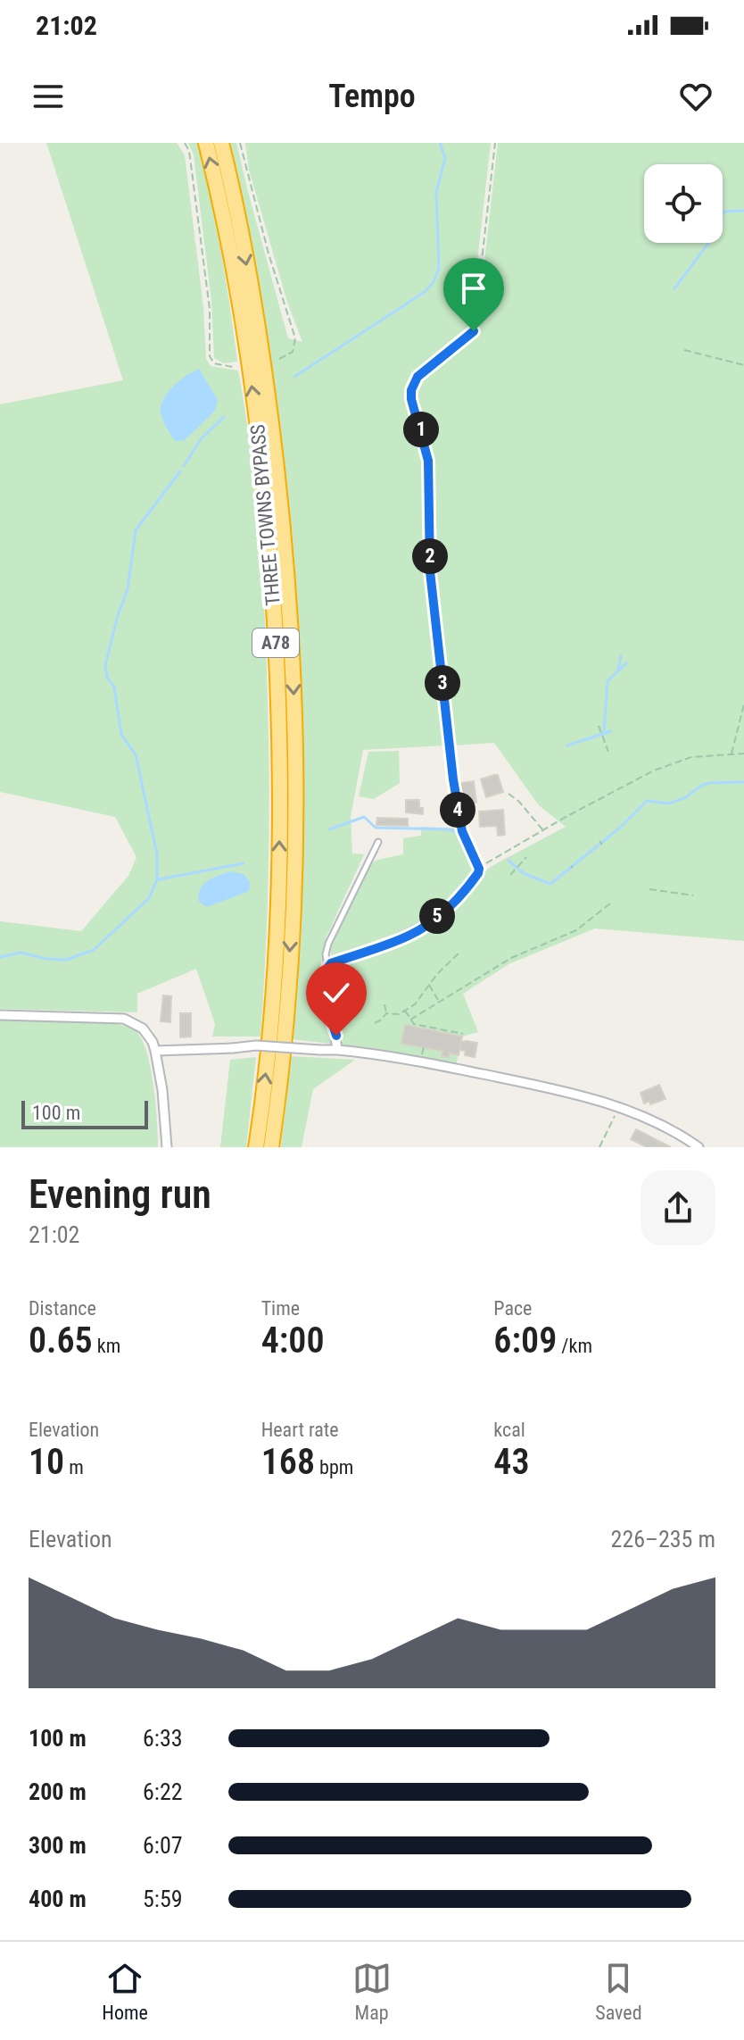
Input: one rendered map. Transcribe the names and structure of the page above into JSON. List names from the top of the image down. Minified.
{"streets":{"highway":["THREE TOWNS BYPASS","A78"]},"scale_bar":"100 m","page":{"status":"21:02","header":"Tempo","pins":["1","2","3","4","5"],"scale":"100 m","heading":["Evening run","21:02"],"stats":[["Distance","0.65 km"],["Time","4:00"],["Pace","6:09 /km"],["Elevation","10 m"],["Heart rate","168 bpm"],["kcal","43"]],"chart":["Elevation","226–235 m"],"list":[{"name":"100 m","note":"6:33"},{"name":"200 m","note":"6:22"},{"name":"300 m","note":"6:07"},{"name":"400 m","note":"5:59"}],"tabs":["Home","Map","Saved"]}}
